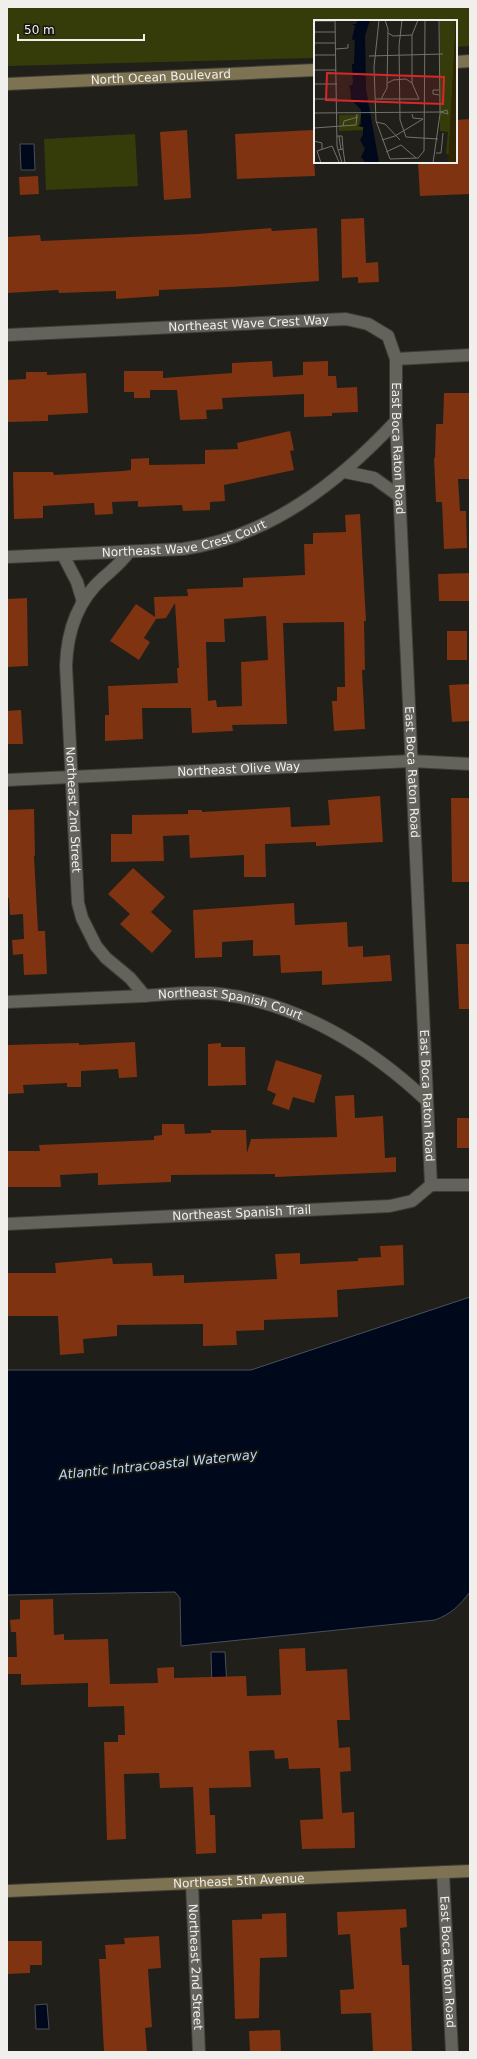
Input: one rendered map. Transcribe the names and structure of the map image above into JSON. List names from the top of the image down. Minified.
{"streets":{"street":["North Ocean Boulevard","Northeast Wave Crest Way","East Boca Raton Road","Northeast Wave Crest Court","Northeast Olive Way","Northeast 2nd Street","Northeast Spanish Court","Northeast Spanish Trail","Northeast 5th Avenue"]},"crossings":[["Northeast Wave Crest Way","East Boca Raton Road"],["East Boca Raton Road","Northeast Wave Crest Court"],["East Boca Raton Road","Northeast Olive Way"],["East Boca Raton Road","Northeast Spanish Court"],["East Boca Raton Road","Northeast Spanish Trail"],["East Boca Raton Road","Northeast 5th Avenue"],["Northeast Wave Crest Court","Northeast 2nd Street"],["Northeast Olive Way","Northeast 2nd Street"],["Northeast 2nd Street","Northeast Spanish Court"],["Northeast 2nd Street","Northeast 5th Avenue"]],"water":["Atlantic Intracoastal Waterway"],"scale_bar":"50 m"}
